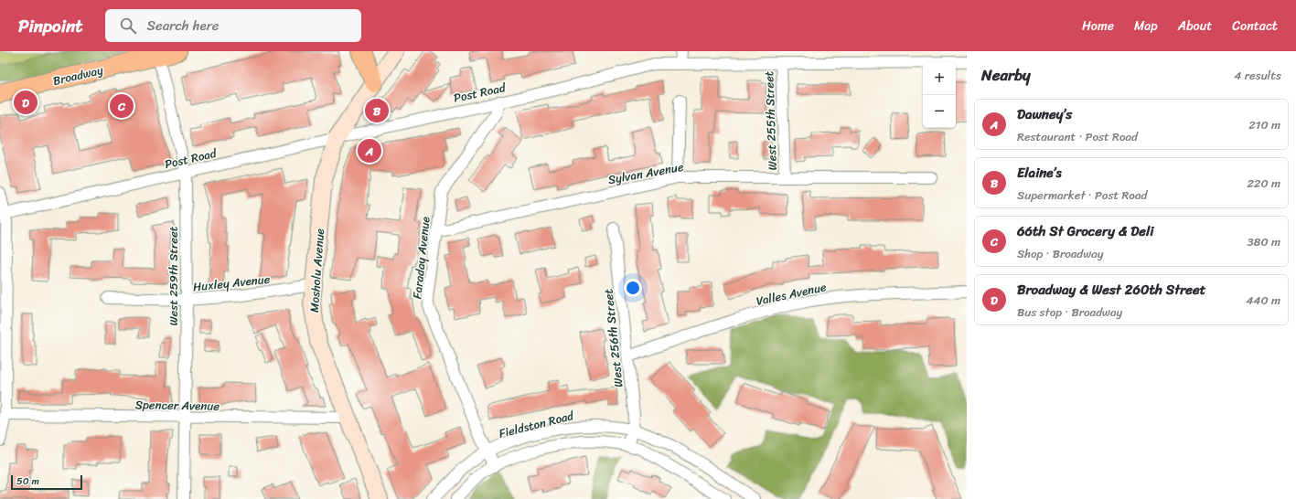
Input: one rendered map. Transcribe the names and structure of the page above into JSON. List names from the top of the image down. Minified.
{"streets":{"main road":["Broadway"],"street":["Post Road","West 255th Street","Sylvan Avenue","Faraday Avenue","Mosholu Avenue","West 259th Street","Huxley Avenue","Valles Avenue","West 256th Street","Spencer Avenue","Fieldston Road"]},"crossings":[["Broadway","West 259th Street"],["Post Road","West 255th Street"],["Post Road","Faraday Avenue"],["Post Road","Mosholu Avenue"],["Post Road","West 259th Street"],["West 255th Street","Sylvan Avenue"],["Sylvan Avenue","Faraday Avenue"],["Faraday Avenue","Fieldston Road"],["Mosholu Avenue","Huxley Avenue"],["Mosholu Avenue","Spencer Avenue"],["West 259th Street","Huxley Avenue"],["West 259th Street","Spencer Avenue"],["Valles Avenue","West 256th Street"],["West 256th Street","Fieldston Road"]],"scale_bar":"50 m","page":{"header":"Pinpoint","search":"Search here","nav":["Home","Map","About","Contact"],"heading":["Nearby","4 results"],"map_buttons":["+","−"],"pins":["D","C","B","A"],"list":[{"mark":"A","name":"Dawney’s","note":"Restaurant · Post Road","value":"210 m"},{"mark":"B","name":"Elaine’s","note":"Supermarket · Post Road","value":"220 m"},{"mark":"C","name":"66th St Grocery & Deli","note":"Shop · Broadway","value":"380 m"},{"mark":"D","name":"Broadway & West 260th Street","note":"Bus stop · Broadway","value":"440 m"}],"scale":"50 m"}}
